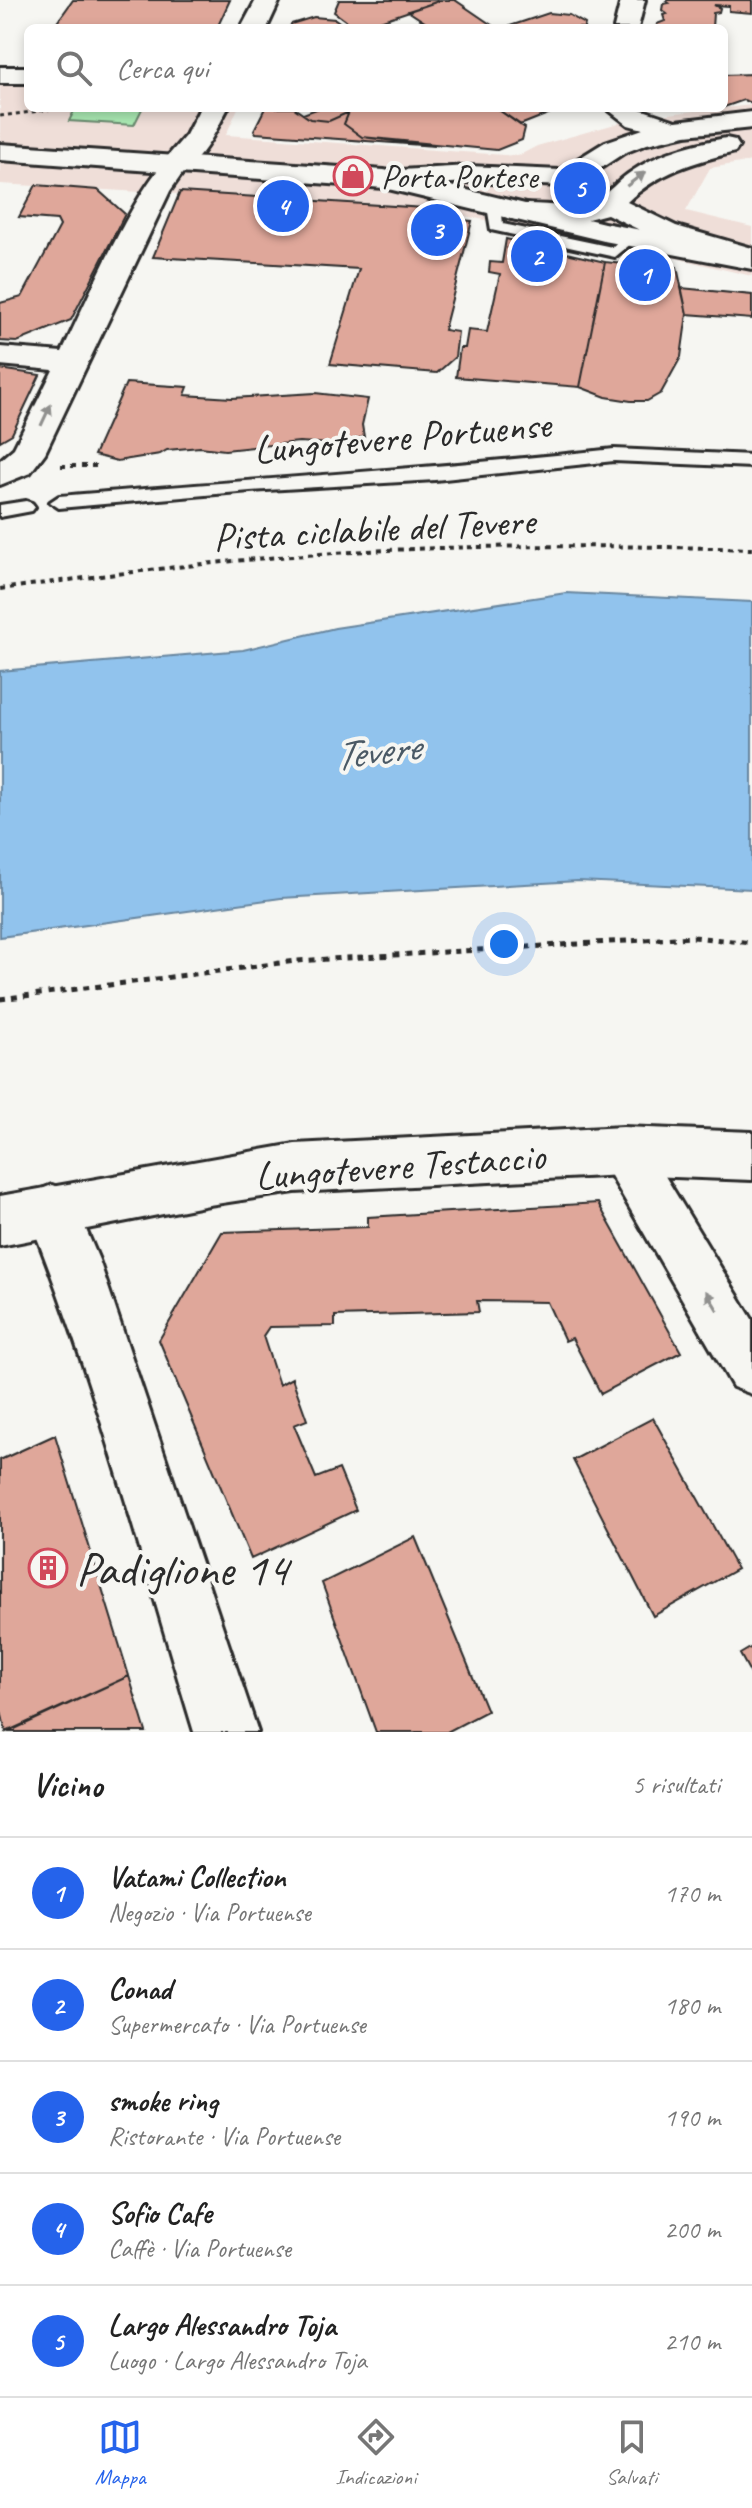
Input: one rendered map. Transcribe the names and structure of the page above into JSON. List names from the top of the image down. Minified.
{"streets":{"main road":["Lungotevere Testaccio"],"lane":["Lungotevere Portuense"],"path":["Pista ciclabile del Tevere"]},"water":["Tevere"],"places":{"shop":["Porta Portese"],"building":["Padiglione 14"]},"page":{"search":"Cerca qui","pins":["5","4","3","2","1"],"heading":["Vicino","5 risultati"],"list":[{"mark":"1","name":"Vatami Collection","note":"Negozio · Via Portuense","value":"170 m"},{"mark":"2","name":"Conad","note":"Supermercato · Via Portuense","value":"180 m"},{"mark":"3","name":"smoke ring","note":"Ristorante · Via Portuense","value":"190 m"},{"mark":"4","name":"Sofio Cafe","note":"Caffè · Via Portuense","value":"200 m"},{"mark":"5","name":"Largo Alessandro Toja","note":"Luogo · Largo Alessandro Toja","value":"210 m"}],"nav":["Mappa","Indicazioni","Salvati"]}}
